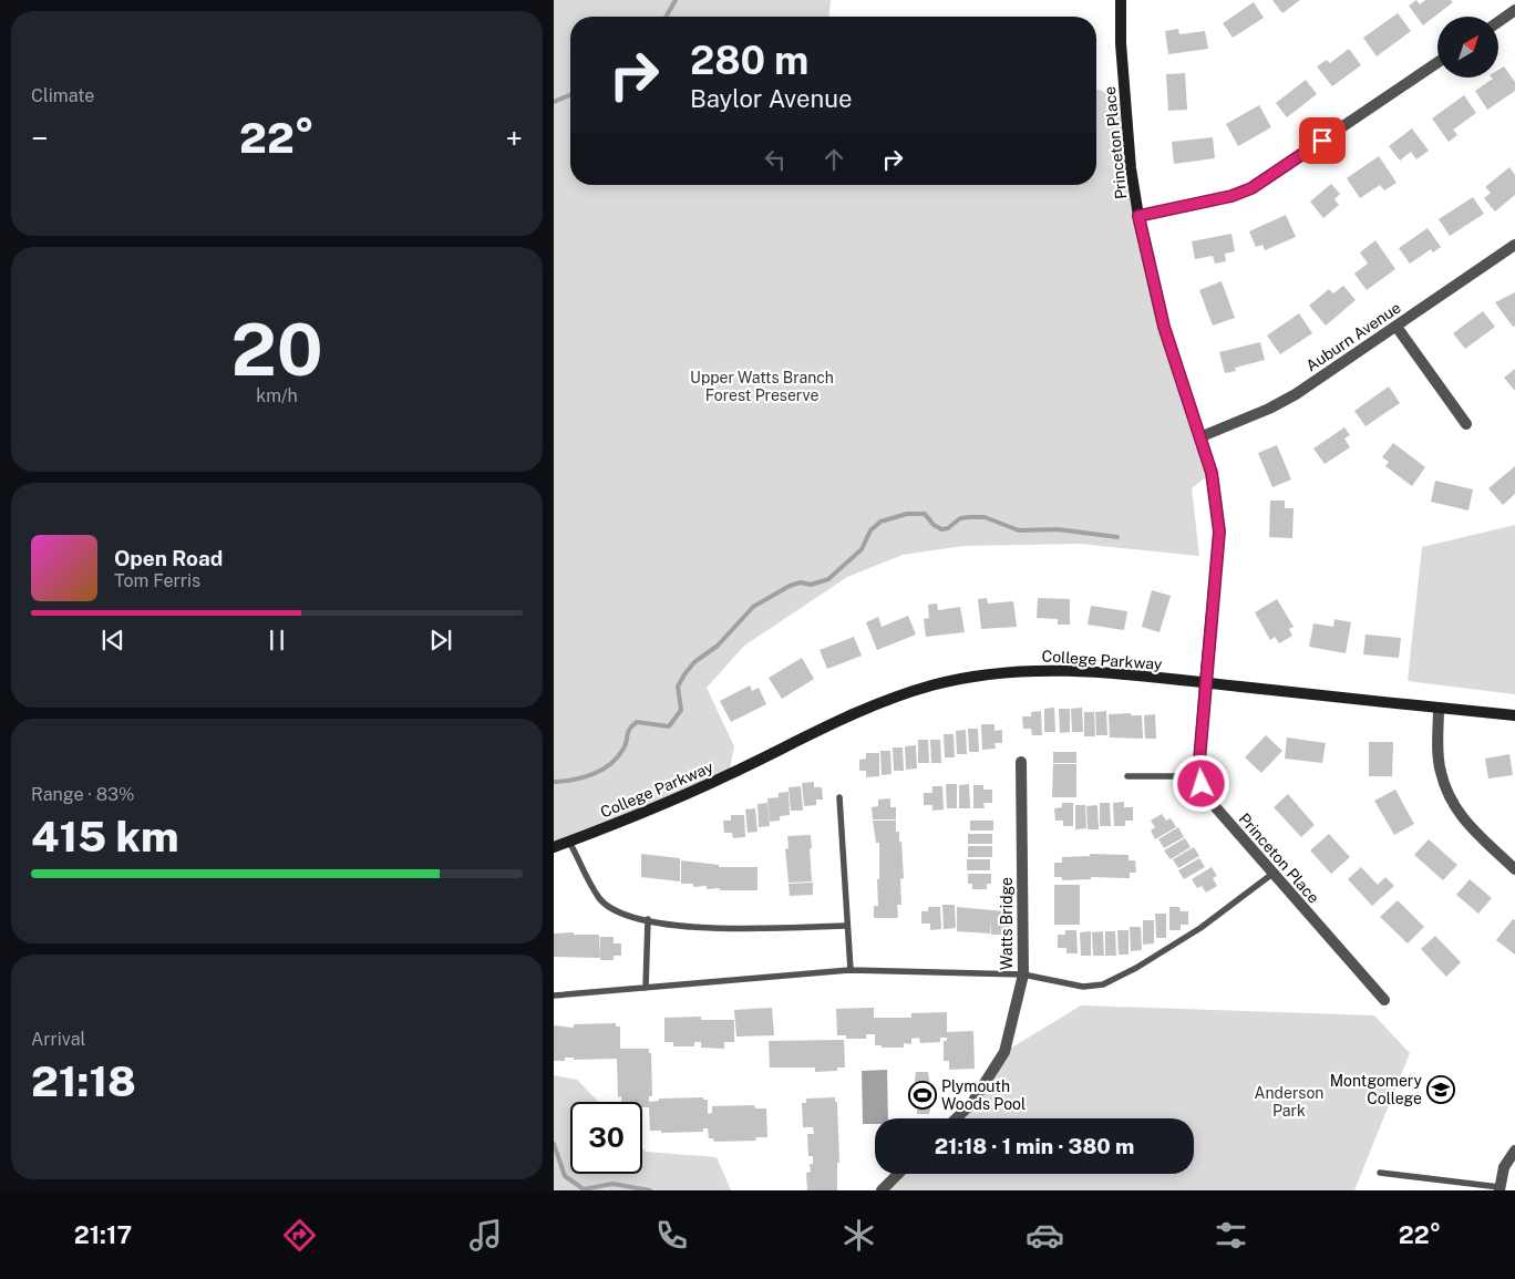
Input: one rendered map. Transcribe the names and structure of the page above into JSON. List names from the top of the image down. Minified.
{"streets":{"street":["Princeton Place","Auburn Avenue","College Parkway","Watts Bridge"]},"crossings":[["Princeton Place","Auburn Avenue"],["Princeton Place","College Parkway"]],"parks":["Upper Watts Branch Forest Preserve","Anderson Park"],"places":{"school or university":["Montgomery College"],"sports":["Plymouth Woods Pool"]},"north":"top right","page":{"tile":["Climate",["20","km/h"],["Range · 83%","415 km"],["Arrival","21:18"]],"turn":["280 m","Baylor Avenue"],"heat":["−","22°","+"],"song":["Open Road","Tom Ferris"],"limit":"30","trip":"21:18 · 1 min · 380 m","tabs":["21:17","22°"]}}
